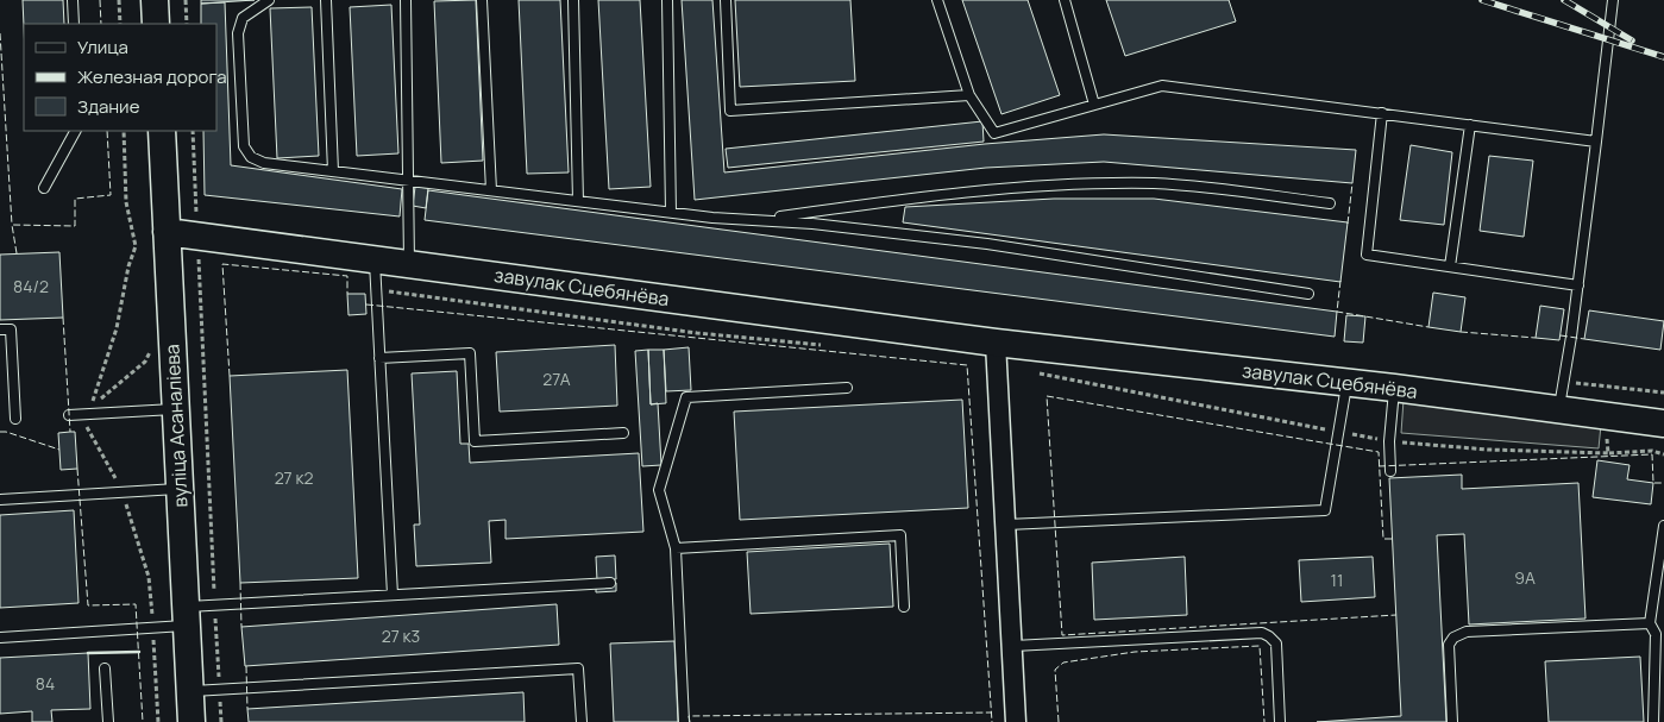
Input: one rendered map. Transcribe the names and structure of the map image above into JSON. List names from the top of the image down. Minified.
{"streets":{"street":["завулак Сцебянёва","вуліца Асаналіева"]},"crossings":[["завулак Сцебянёва","вуліца Асаналіева"]],"house_numbers":["84/2","27А","27 к2","9А","11","27 к3","84"],"legend":["Улица","Железная дорога","Здание"]}
